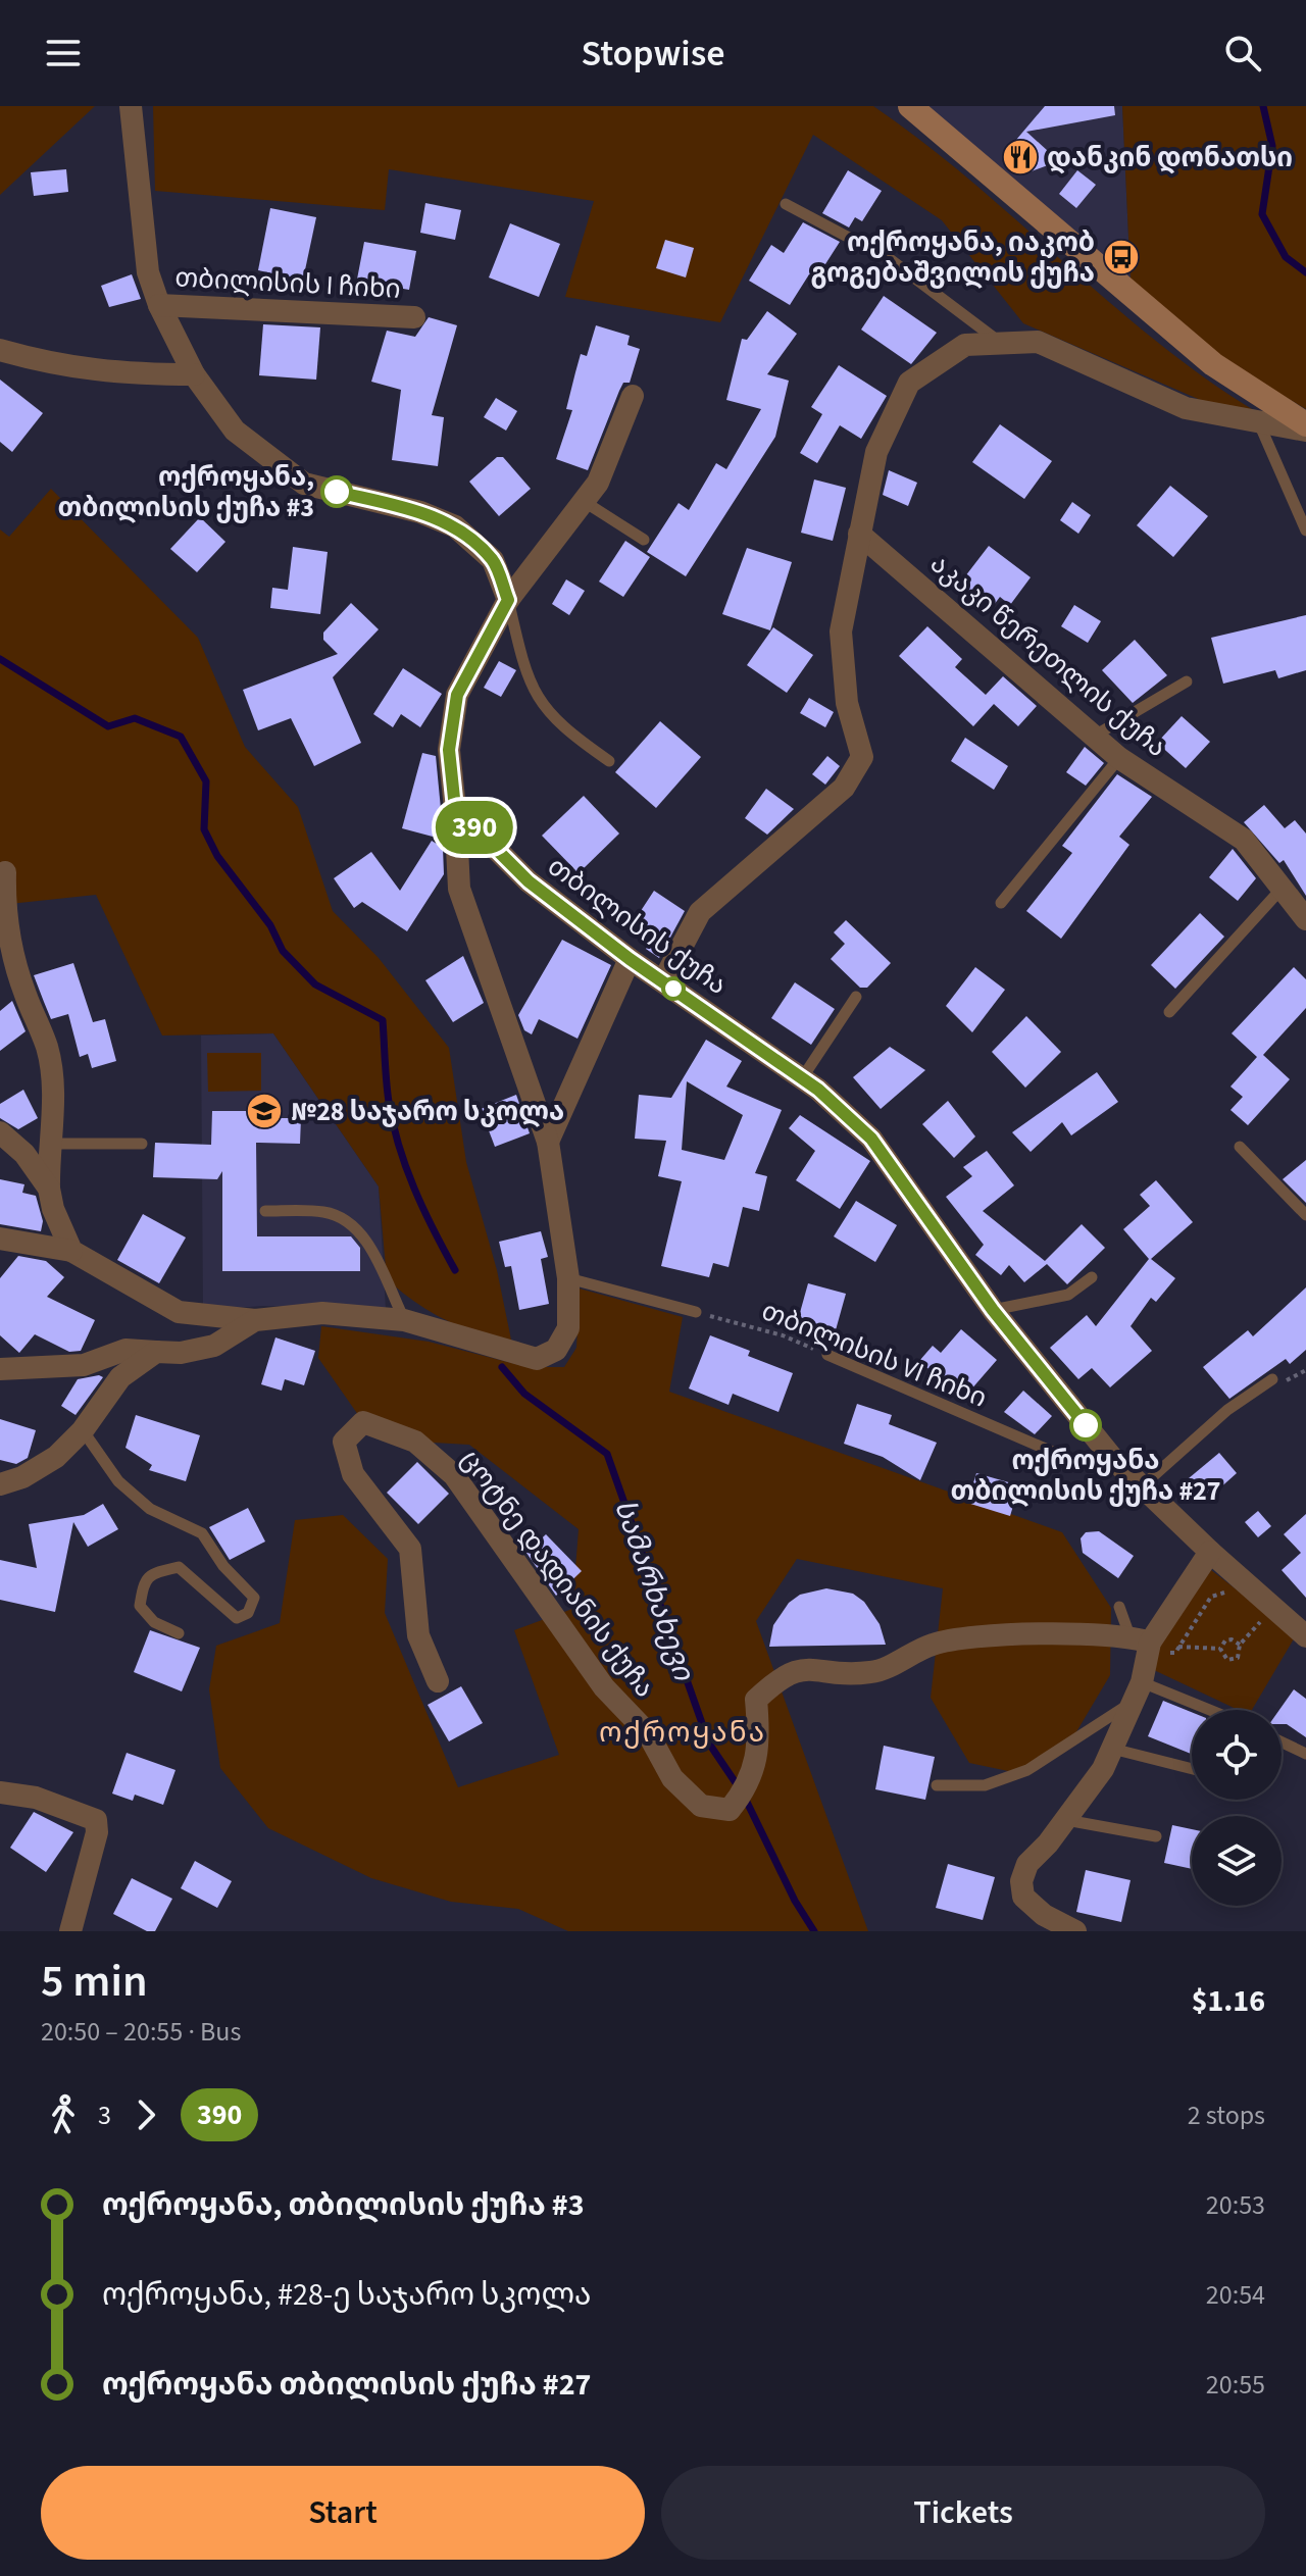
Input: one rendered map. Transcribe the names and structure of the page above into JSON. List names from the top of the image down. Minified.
{"streets":{"street":["თბილისის I ჩიხი","აკაკი წერეთლის ქუჩა","თბილისის ქუჩა","ცოტნე დადიანის ქუჩა"],"lane":["თბილისის VI ჩიხი"]},"crossings":[["თბილისის ქუჩა","თბილისის VI ჩიხი"]],"districts":["ოქროყანა"],"water":["სამარხახევი"],"places":{"restaurant":["დანკინ დონათსი"],"bus stop":["ოქროყანა, იაკობ გოგებაშვილის ქუჩა"],"other":["ოქროყანა, თბილისის ქუჩა #3","ოქროყანა თბილისის ქუჩა #27"],"school or university":["№28 საჯარო სკოლა"]},"lines":["bus line 390"],"page":{"header":"Stopwise","on_map":"390","heading":["5 min","20:50 – 20:55 · Bus","$1.16"],"legs":["3","390","2 stops"],"list":[{"name":"ოქროყანა, თბილისის ქუჩა #3","value":"20:53"},{"name":"ოქროყანა, #28-ე საჯარო სკოლა","value":"20:54"},{"name":"ოქროყანა თბილისის ქუჩა #27","value":"20:55"}],"buttons":["Start","Tickets"]}}
